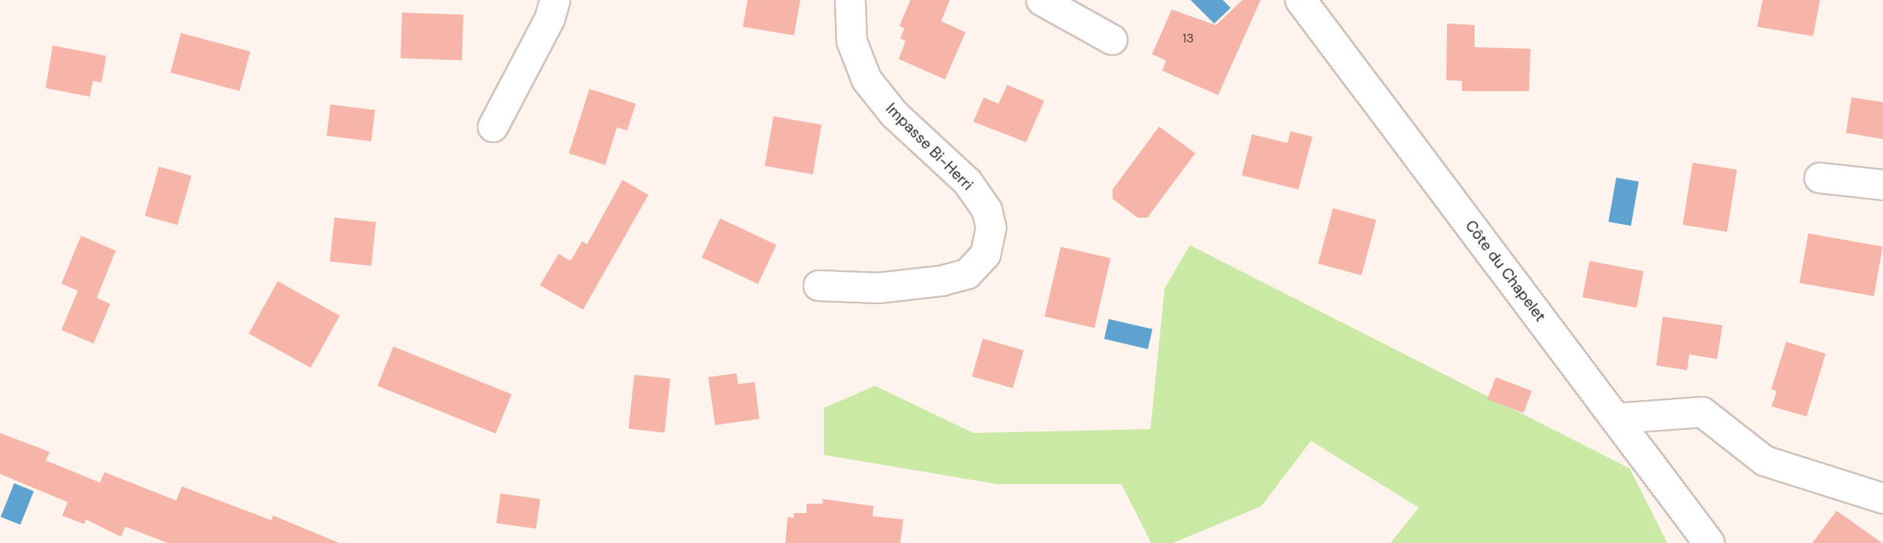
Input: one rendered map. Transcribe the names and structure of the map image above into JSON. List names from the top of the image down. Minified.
{"streets":{"street":["Impasse Bi-Herri","Côte du Chapelet"]},"house_numbers":["13"]}
